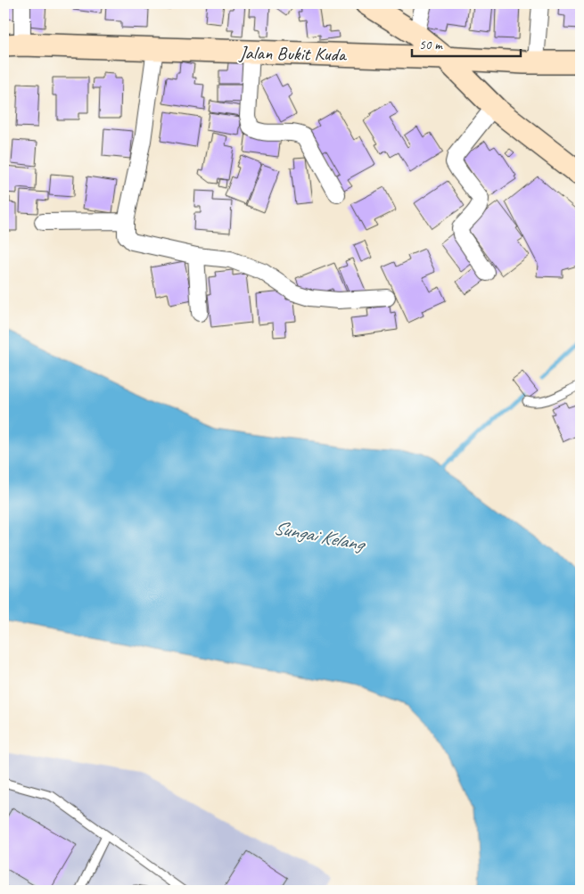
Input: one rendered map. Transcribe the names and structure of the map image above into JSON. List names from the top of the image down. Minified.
{"streets":{"street":["Jalan Bukit Kuda"]},"water":["Sungai Kelang"],"scale_bar":"50 m"}
